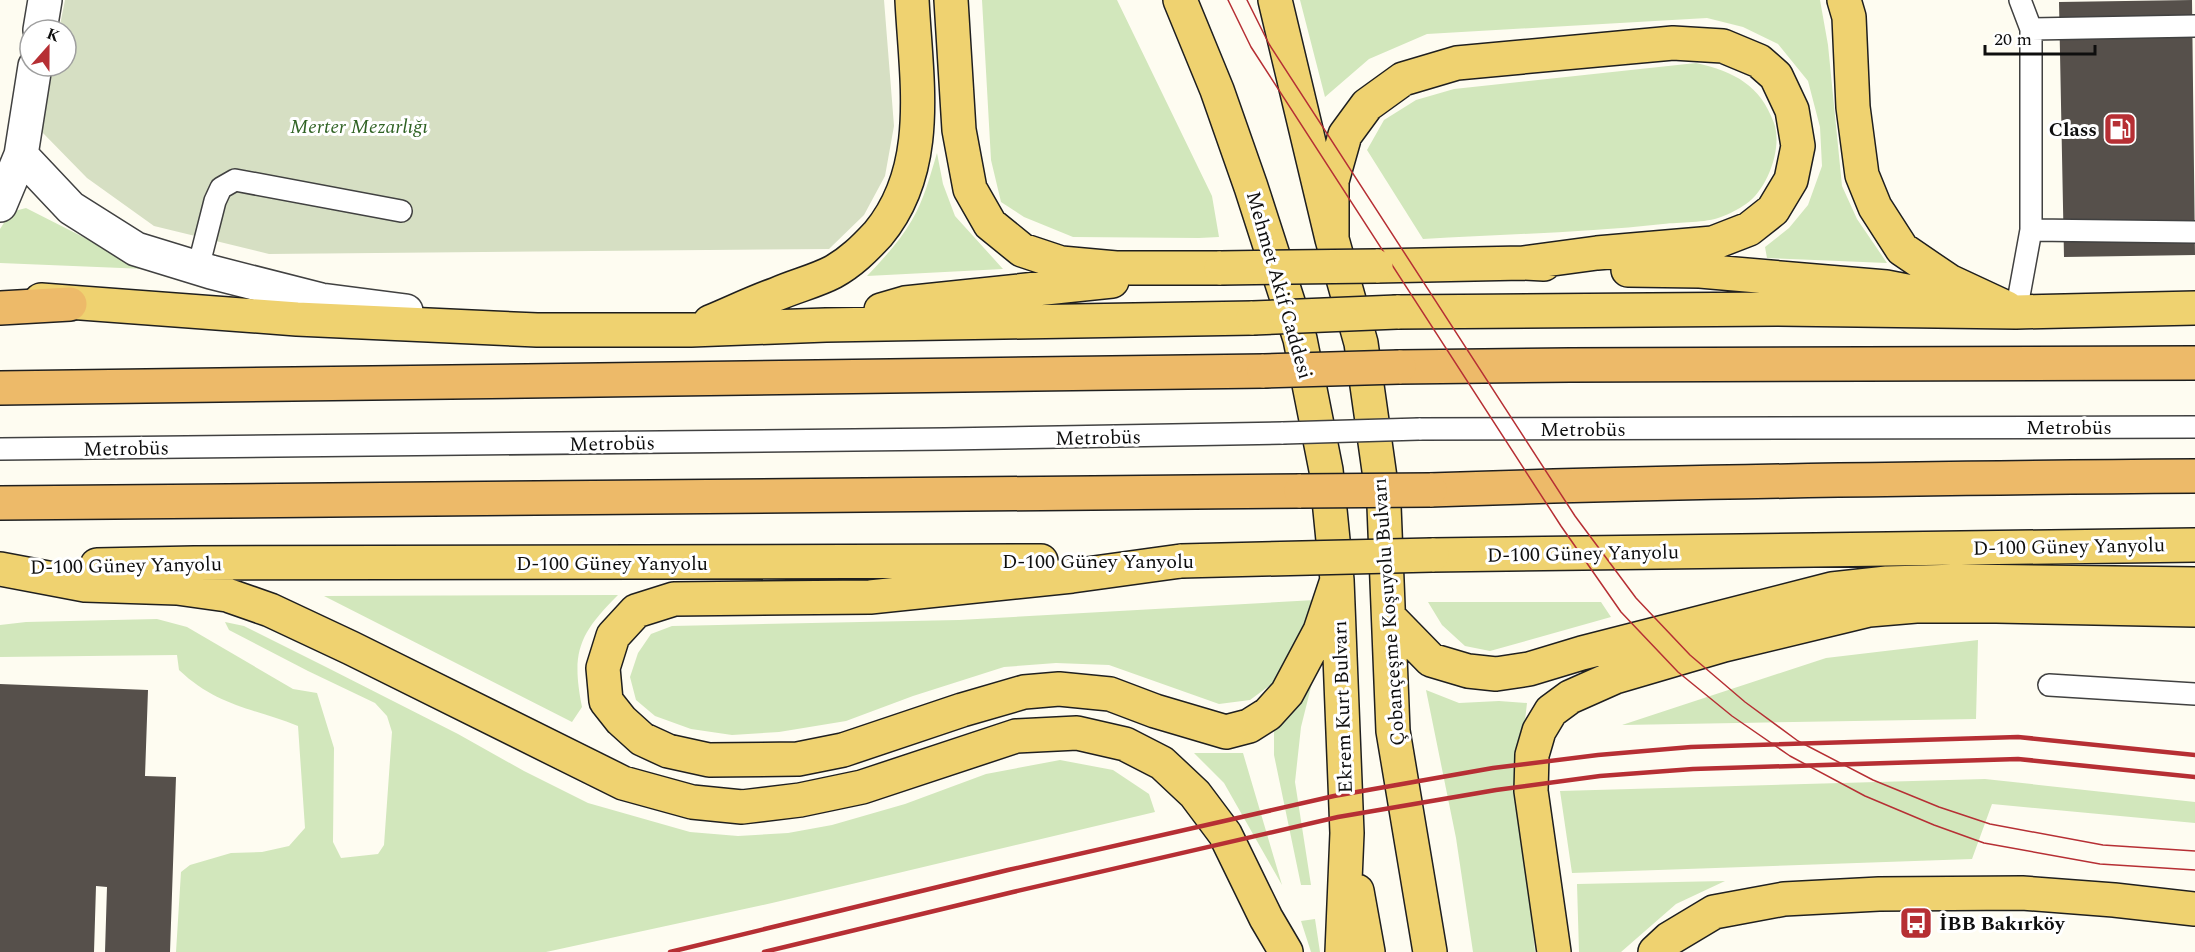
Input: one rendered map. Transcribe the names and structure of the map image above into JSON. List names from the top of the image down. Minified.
{"streets":{"main road":["Mehmet Akif Caddesi","D-100 Güney Yanyolu","Çobançeşme Koşuyolu Bulvarı","Ekrem Kurt Bulvarı"],"lane":["Metrobüs"]},"crossings":[["Mehmet Akif Caddesi","Ekrem Kurt Bulvarı"]],"parks":["Merter Mezarlığı"],"places":{"fuel station":["Class"],"bus stop":["İBB Bakırköy"]},"scale_bar":"20 m","north":"top"}
